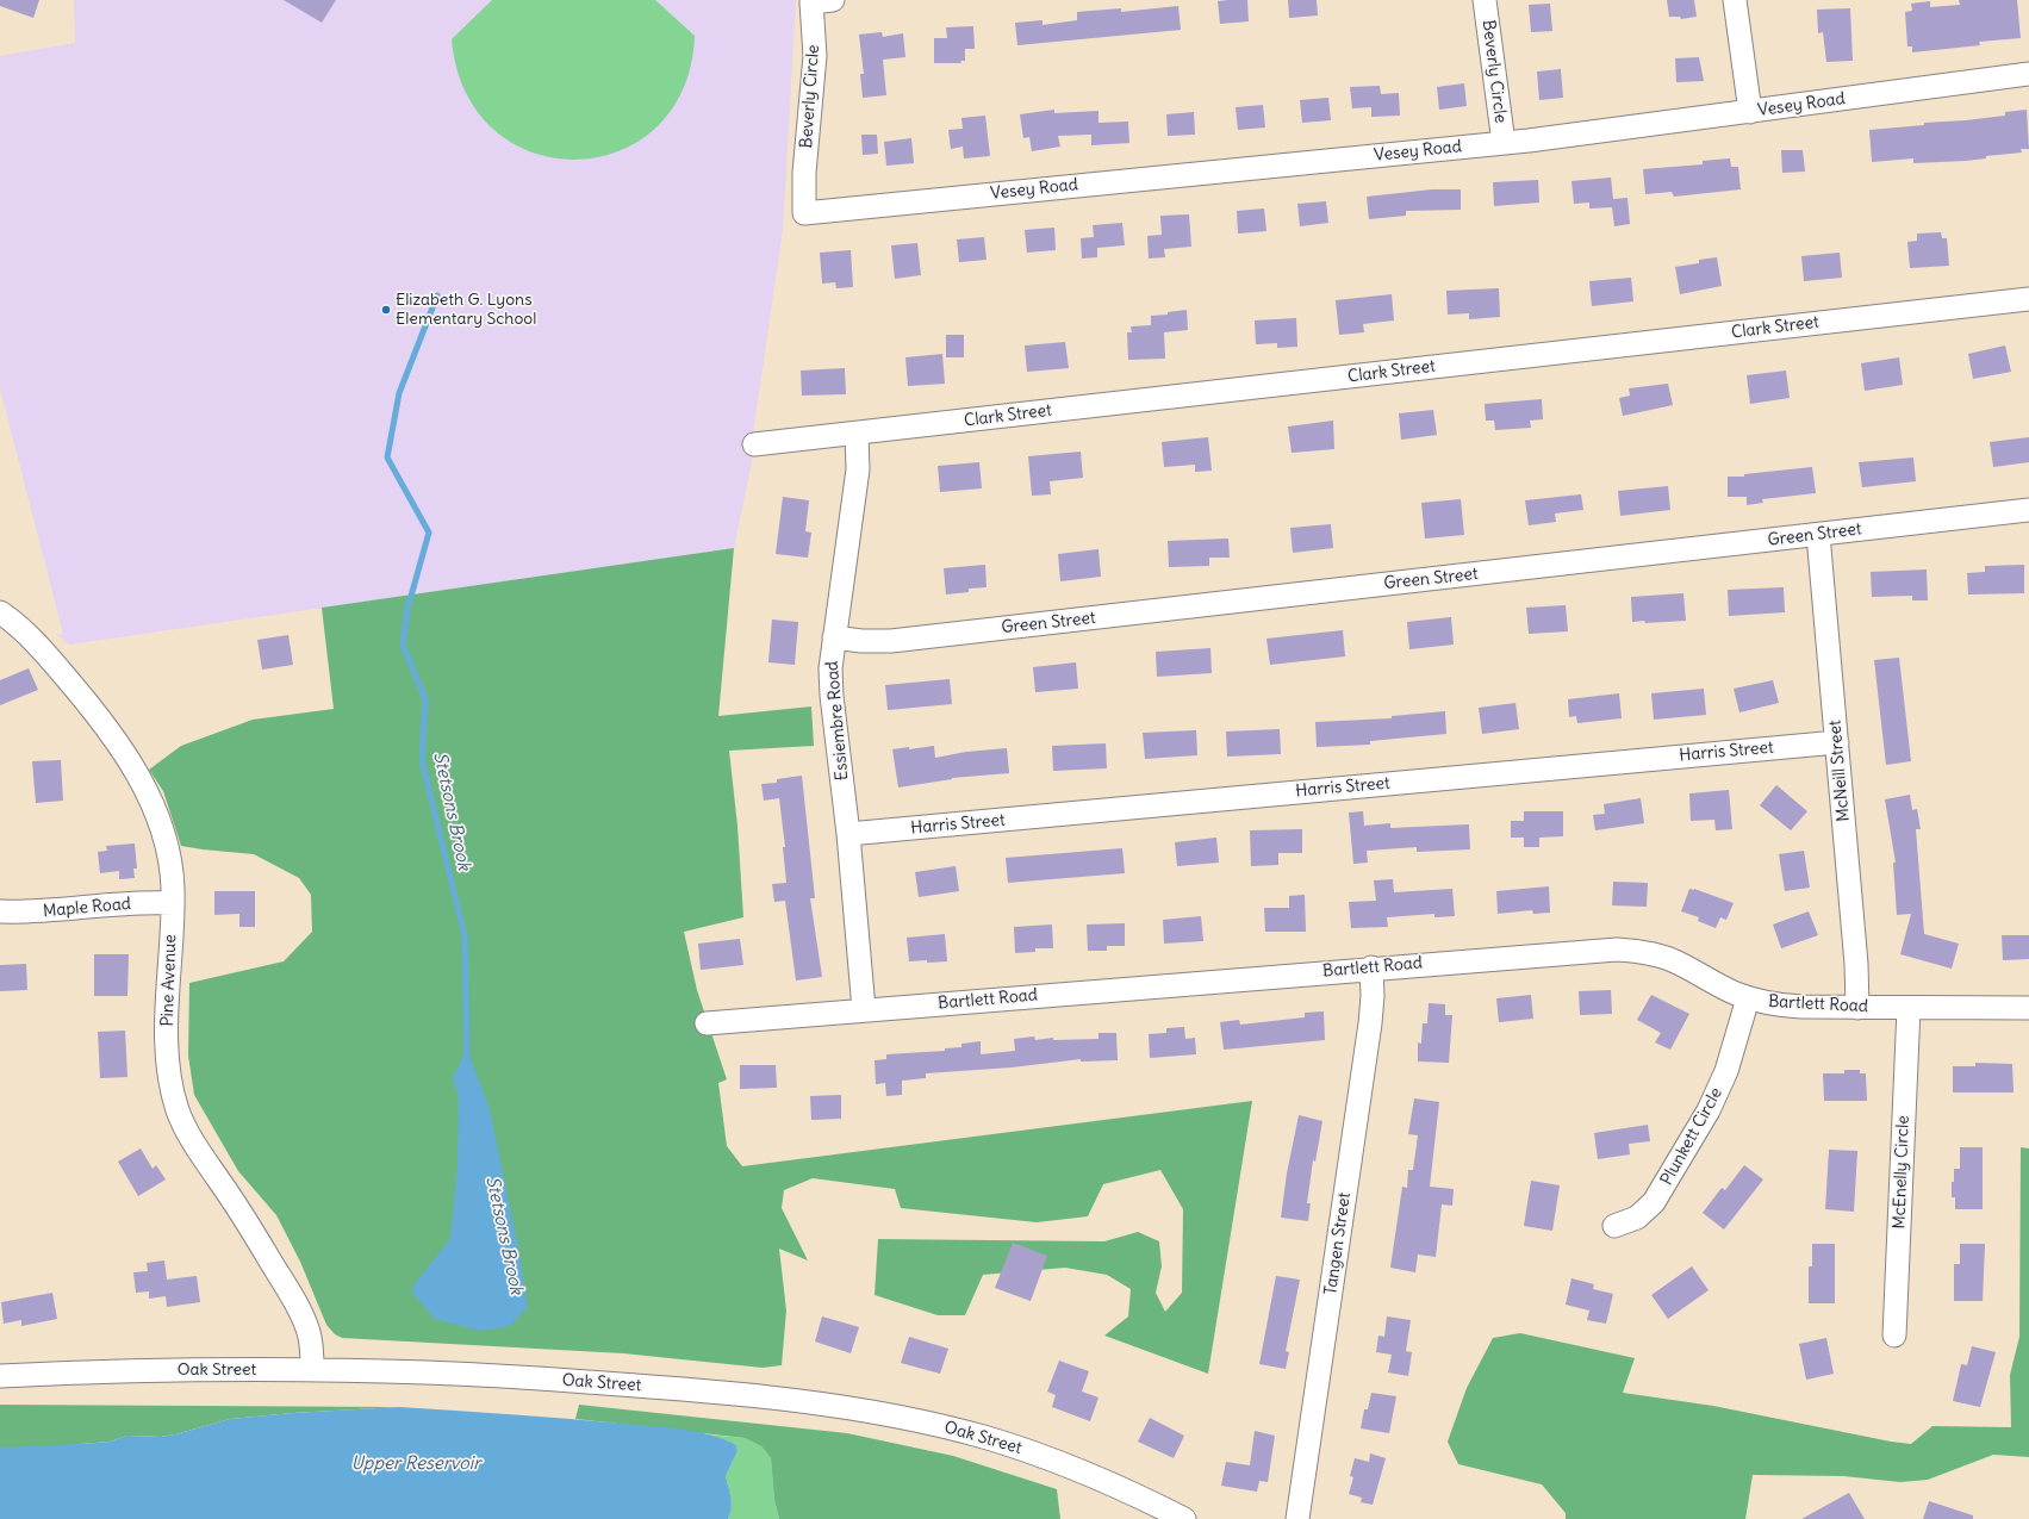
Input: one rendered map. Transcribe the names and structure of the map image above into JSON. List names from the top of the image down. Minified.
{"streets":{"street":["Beverly Circle","Vesey Road","Clark Street","Green Street","Essiembre Road","Harris Street","McNeill Street","Maple Road","Bartlett Road","Pine Avenue","Plunkett Circle","McEnelly Circle","Tangen Street","Oak Street"]},"crossings":[["Beverly Circle","Vesey Road"],["Clark Street","Essiembre Road"],["Green Street","Essiembre Road"],["Green Street","McNeill Street"],["Essiembre Road","Harris Street"],["Essiembre Road","Bartlett Road"],["Harris Street","McNeill Street"],["McNeill Street","Bartlett Road"],["Maple Road","Pine Avenue"],["Bartlett Road","Plunkett Circle"],["Bartlett Road","McEnelly Circle"],["Bartlett Road","Tangen Street"],["Pine Avenue","Oak Street"]],"water":["Stetsons Brook","Upper Reservoir"],"places":["Elizabeth G. Lyons Elementary School"]}
